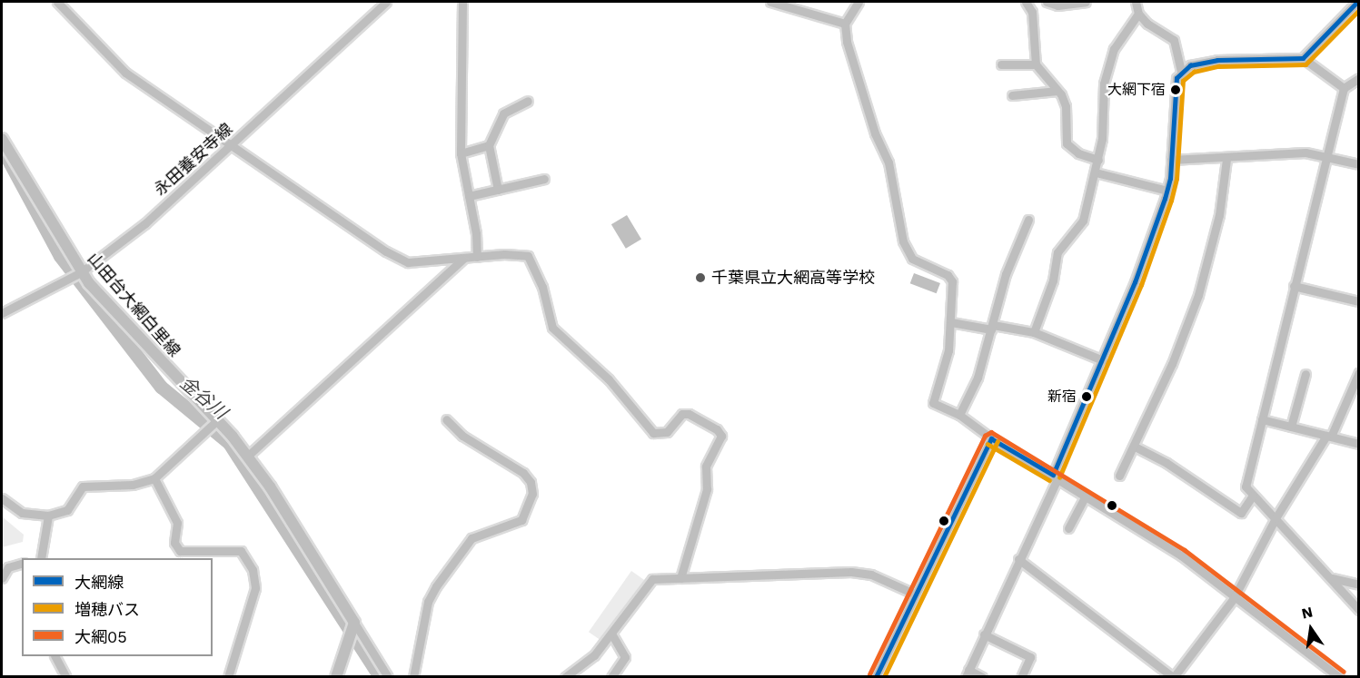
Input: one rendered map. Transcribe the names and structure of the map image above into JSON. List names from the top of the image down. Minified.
{"streets":{"main road":["山田台大網白里線"],"street":["永田養安寺線"]},"crossings":[["永田養安寺線","山田台大網白里線"]],"water":["金谷川"],"places":["大網下宿","千葉県立大網高等学校","新宿"],"lines":["transit line 大網線","transit line 増穂バス","transit line 大網05"],"legend":["大網線","増穂バス","大網05"],"north":"top"}
